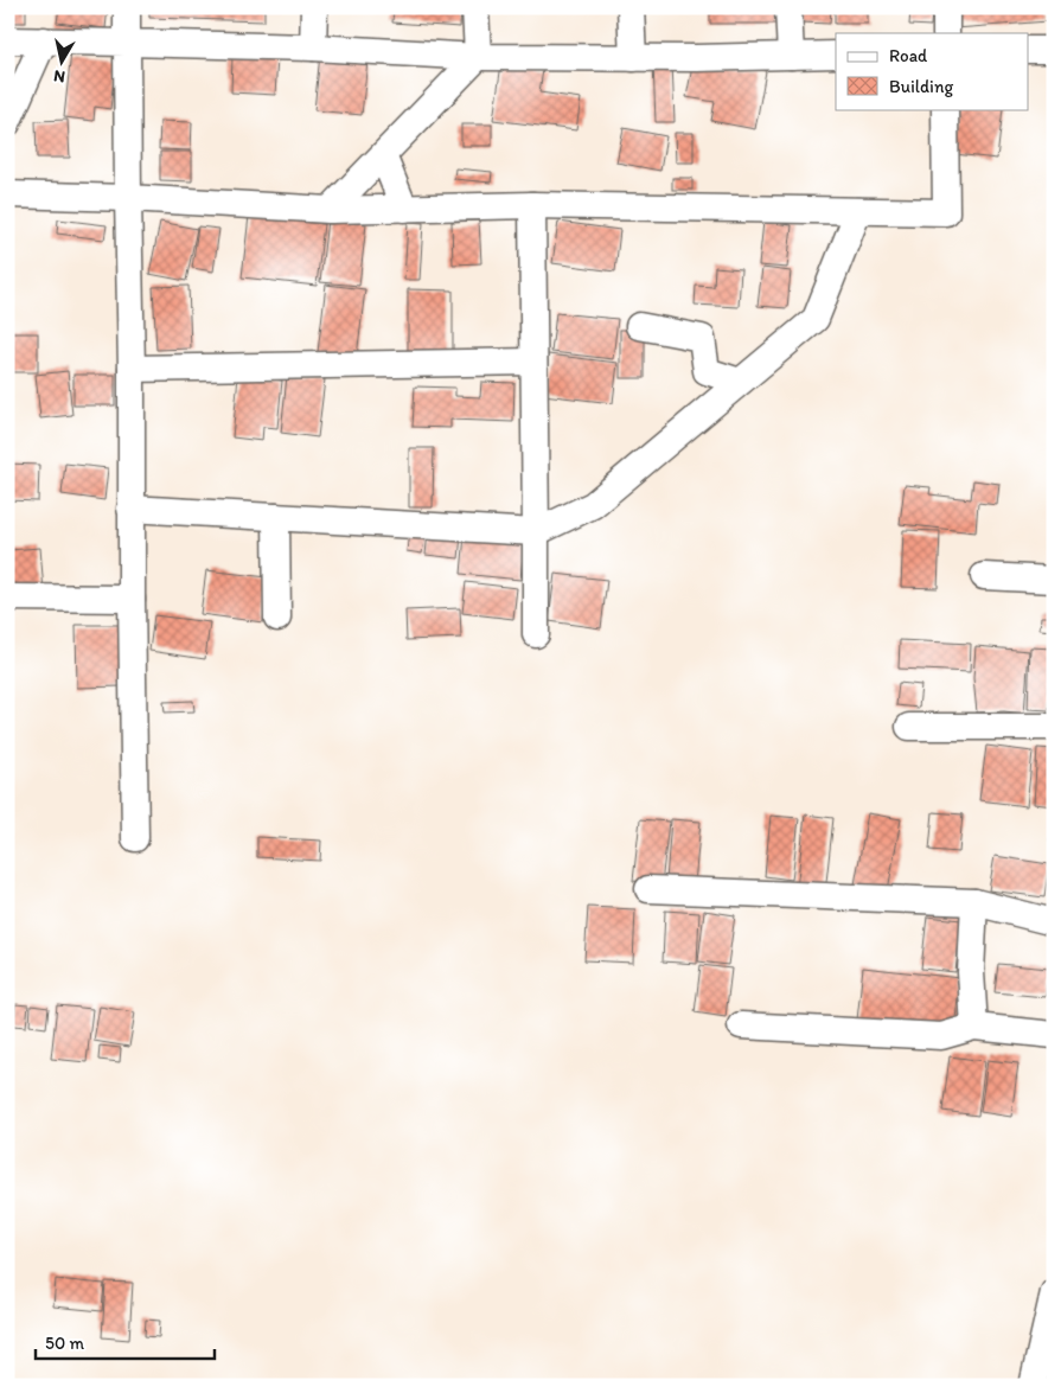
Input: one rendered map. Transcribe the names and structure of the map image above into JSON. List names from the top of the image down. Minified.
{"legend":["Road","Building"],"scale_bar":"50 m","north":"bottom"}
